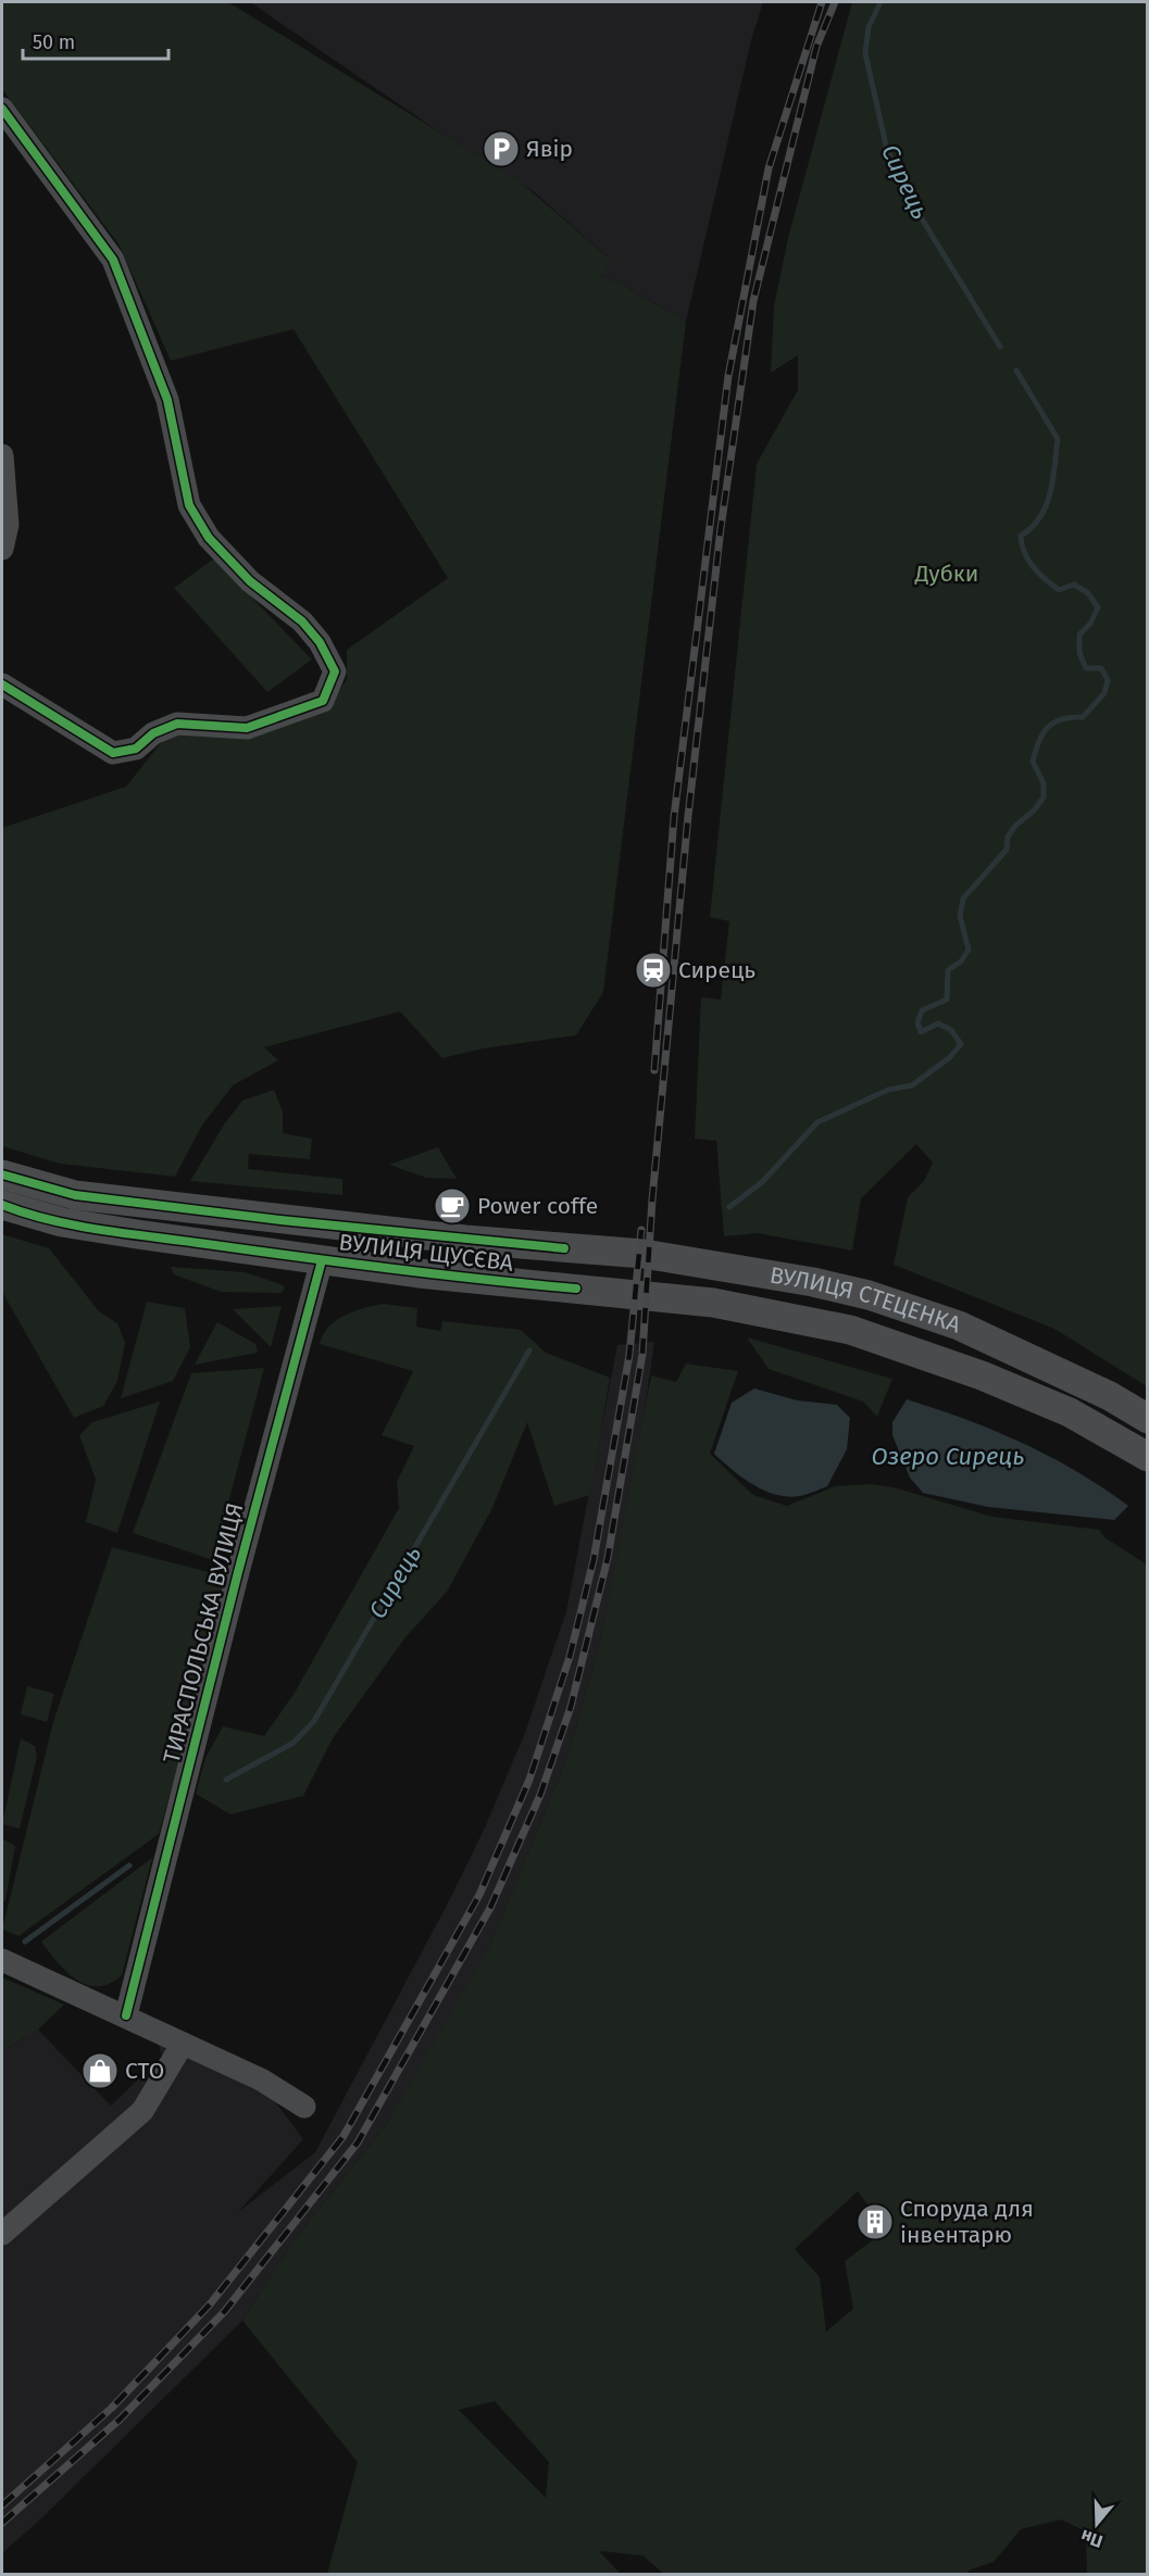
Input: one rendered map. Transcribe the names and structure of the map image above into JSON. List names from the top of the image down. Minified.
{"streets":{"main road":["ВУЛИЦЯ ЩУСЄВА","ВУЛИЦЯ СТЕЦЕНКА"],"street":["ТИРАСПОЛЬСЬКА ВУЛИЦЯ"]},"crossings":[["ВУЛИЦЯ ЩУСЄВА","ВУЛИЦЯ СТЕЦЕНКА"],["ВУЛИЦЯ ЩУСЄВА","ТИРАСПОЛЬСЬКА ВУЛИЦЯ"]],"water":["Сирець","Озеро Сирець"],"parks":["Дубки"],"places":{"parking":["Явір"],"station":["Сирець"],"cafe":["Power coffe"],"shop":["СТО"],"building":["Споруда для інвентарю"]},"scale_bar":"50 m","north":"bottom"}
